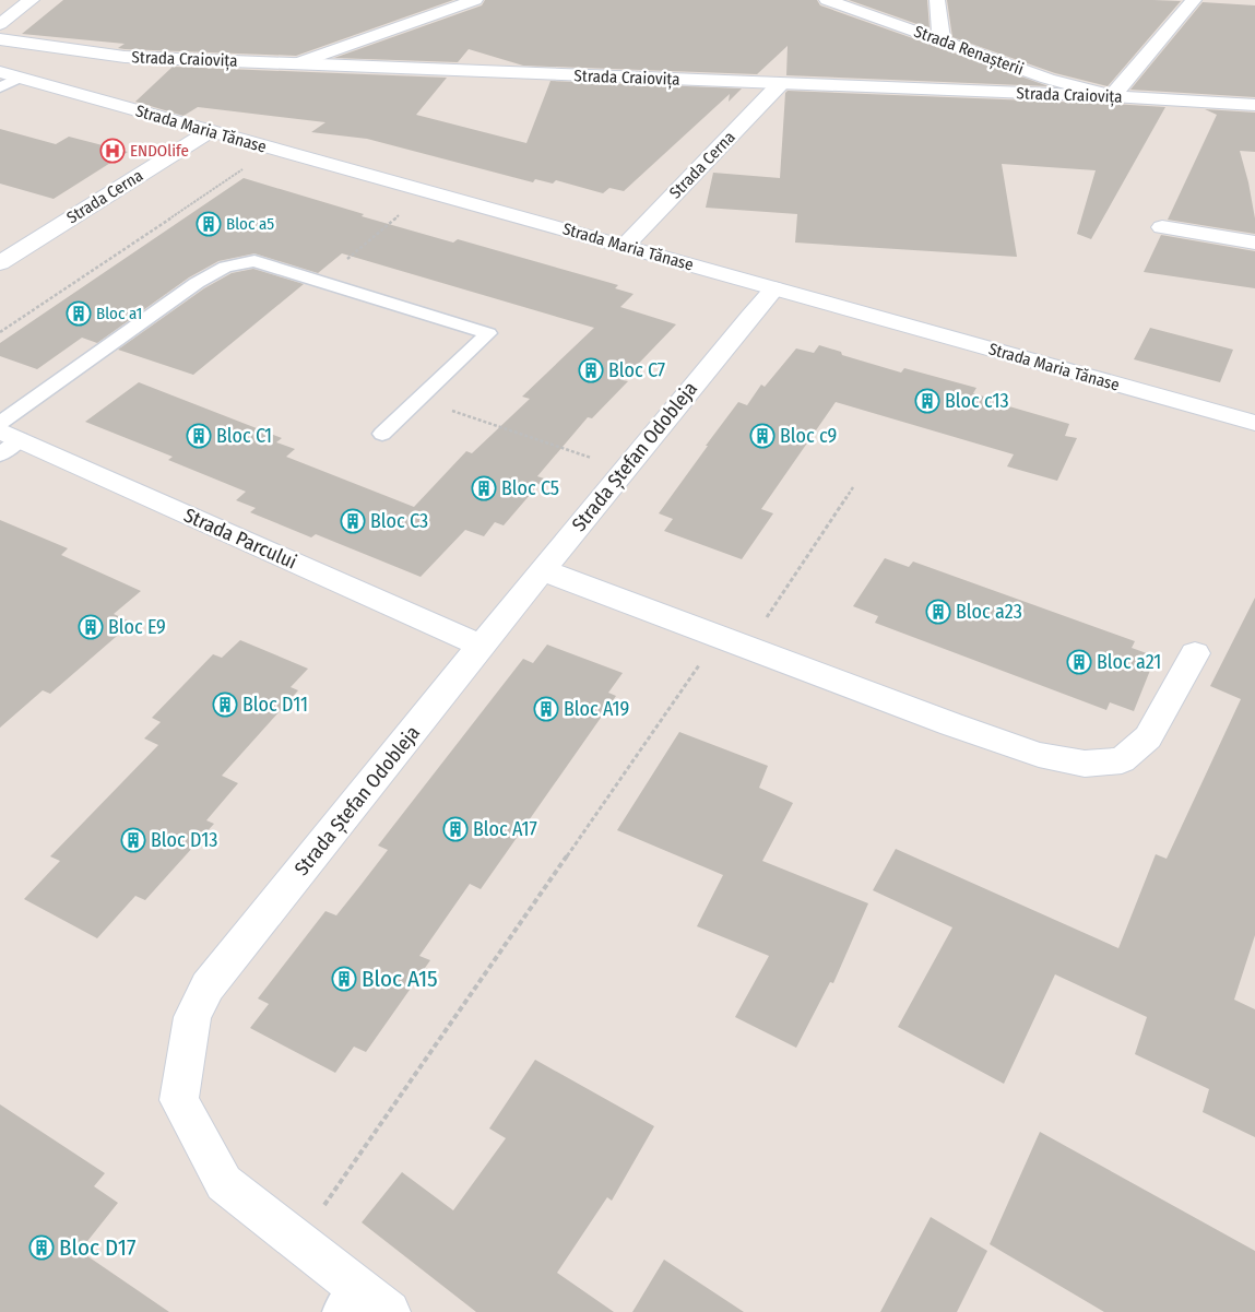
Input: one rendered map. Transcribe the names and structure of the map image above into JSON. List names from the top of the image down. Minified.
{"streets":{"street":["Strada Renașterii","Strada Craiovița","Strada Maria Tănase","Strada Cerna","Strada Ștefan Odobleja","Strada Parcului"]},"crossings":[["Strada Renașterii","Strada Craiovița"],["Strada Craiovița","Strada Cerna"],["Strada Maria Tănase","Strada Cerna"],["Strada Maria Tănase","Strada Ștefan Odobleja"],["Strada Ștefan Odobleja","Strada Parcului"]],"places":{"hospital":["ENDOlife"],"building":["Bloc a5","Bloc a1","Bloc C7","Bloc c13","Bloc C1","Bloc c9","Bloc C5","Bloc C3","Bloc a23","Bloc E9","Bloc a21","Bloc D11","Bloc A19","Bloc A17","Bloc D13","Bloc A15","Bloc D17"]}}
